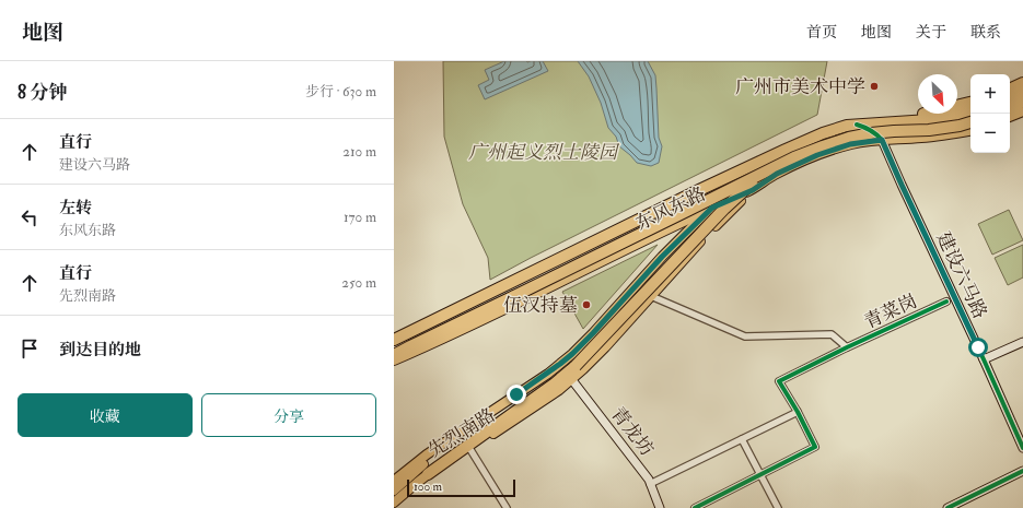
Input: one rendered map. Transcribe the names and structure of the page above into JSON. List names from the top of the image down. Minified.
{"streets":{"highway":["东风东路"],"main road":["先烈南路"],"street":["建设六马路","青菜岗","青龙坊"]},"crossings":[["东风东路","建设六马路"],["东风东路","先烈南路"],["青菜岗","先烈南路"],["青龙坊","先烈南路"]],"parks":["广州起义烈士陵园"],"places":["广州市美术中学","伍汉持墓"],"scale_bar":"100 m","north":"bottom right","page":{"header":"地图","nav":["首页","地图","关于","联系"],"heading":["8 分钟","步行 · 630 m"],"map_buttons":["+","−"],"list":[["直行","建设六马路","210 m"],["左转","东风东路","170 m"],["直行","先烈南路","250 m"],"到达目的地"],"buttons":["收藏","分享"],"scale":"100 m"}}
